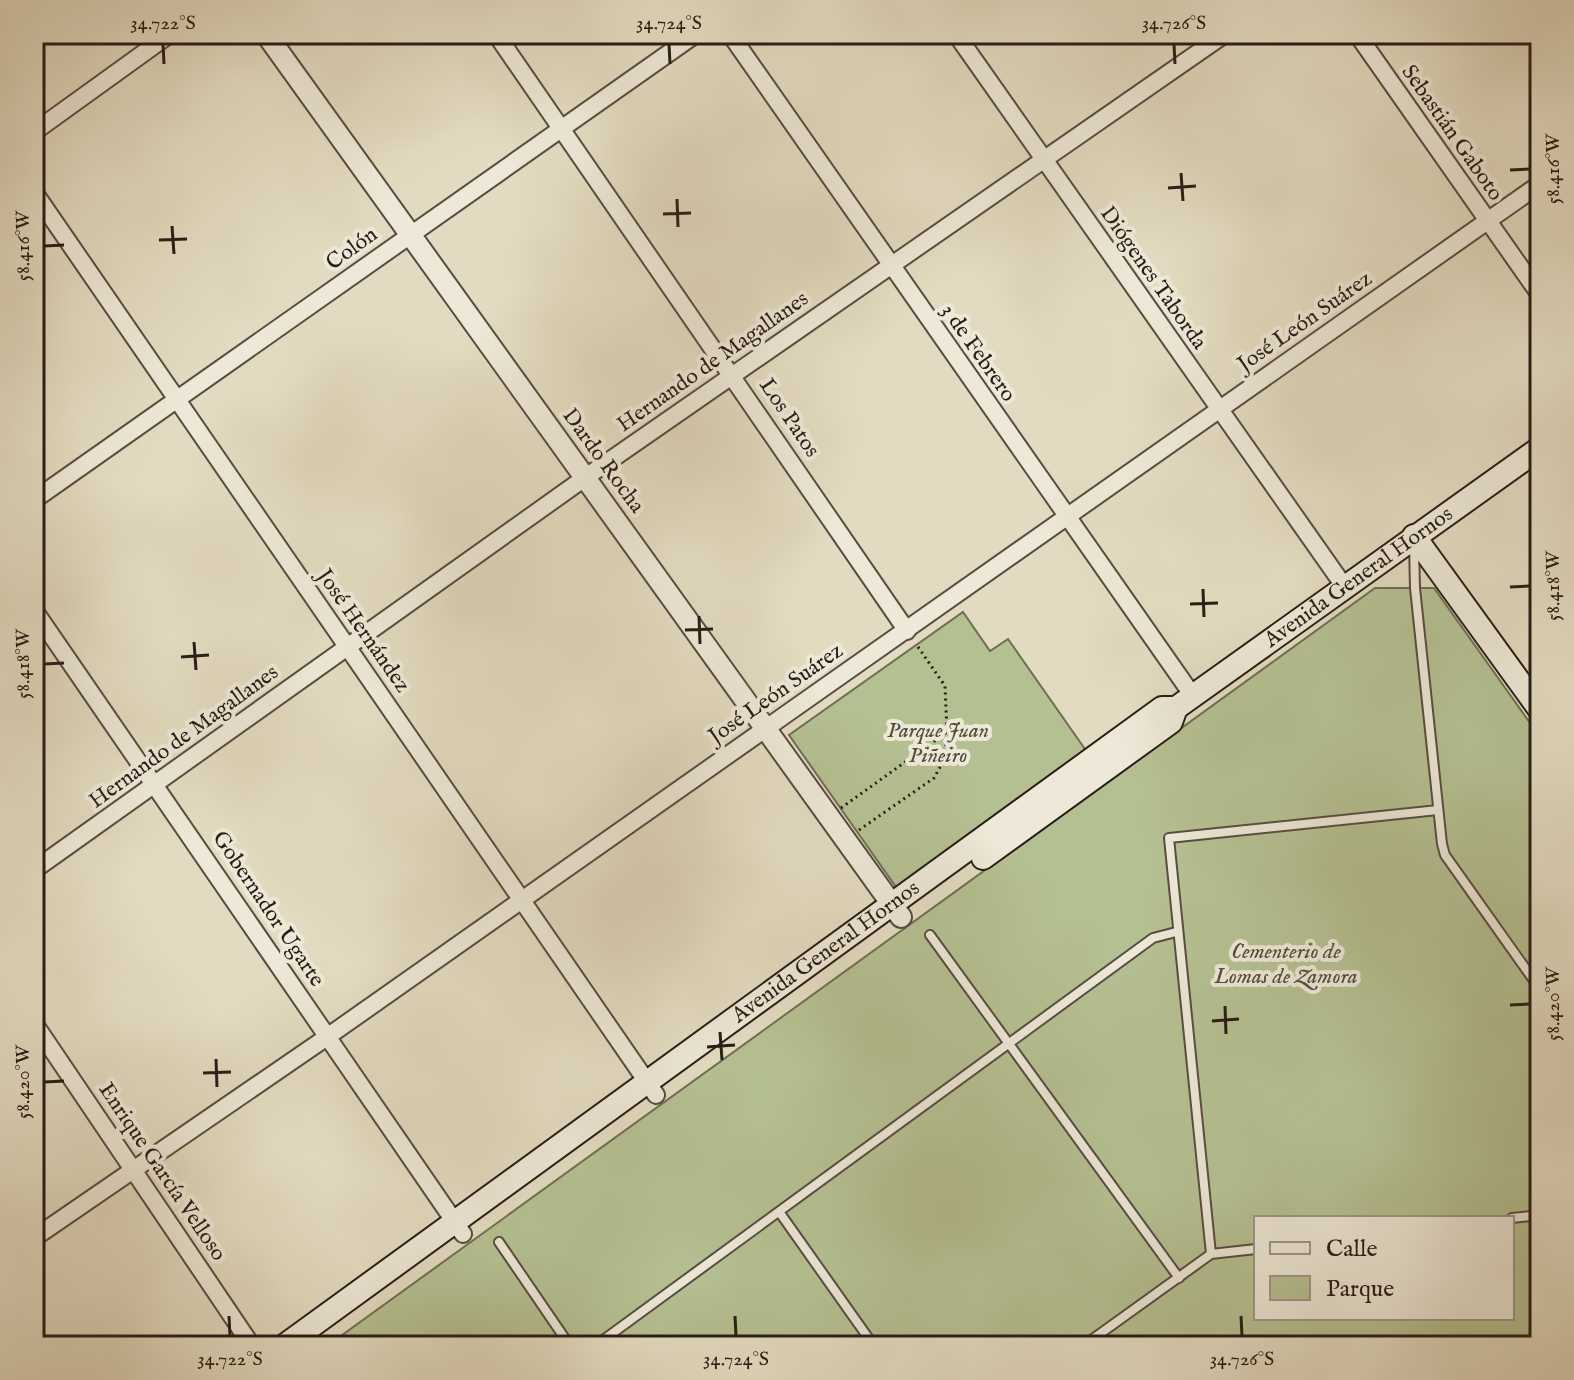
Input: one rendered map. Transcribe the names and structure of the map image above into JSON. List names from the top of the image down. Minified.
{"streets":{"main road":["Avenida General Hornos"],"street":["Sebastián Gaboto","Colón","Diógenes Taborda","José León Suárez","3 de Febrero","Hernando de Magallanes","Los Patos","Dardo Rocha","José Hernández","Gobernador Ugarte","Enrique García Velloso"]},"crossings":[["Sebastián Gaboto","José León Suárez"],["Colón","Los Patos"],["Colón","Dardo Rocha"],["Colón","José Hernández"],["Diógenes Taborda","José León Suárez"],["Diógenes Taborda","Hernando de Magallanes"],["Diógenes Taborda","Avenida General Hornos"],["José León Suárez","3 de Febrero"],["José León Suárez","Los Patos"],["José León Suárez","Dardo Rocha"],["José León Suárez","José Hernández"],["José León Suárez","Gobernador Ugarte"],["José León Suárez","Enrique García Velloso"],["3 de Febrero","Hernando de Magallanes"],["3 de Febrero","Avenida General Hornos"],["Hernando de Magallanes","Los Patos"],["Hernando de Magallanes","Dardo Rocha"],["Hernando de Magallanes","José Hernández"],["Hernando de Magallanes","Gobernador Ugarte"],["Dardo Rocha","Avenida General Hornos"],["Avenida General Hornos","José Hernández"],["Avenida General Hornos","Gobernador Ugarte"]],"parks":["Parque Juan Piñeiro","Cementerio de Lomas de Zamora"],"legend":["Calle","Parque"],"coordinates":["34.722°S","34.724°S","34.726°S","58.416°W","58.418°W","58.420°W"]}
